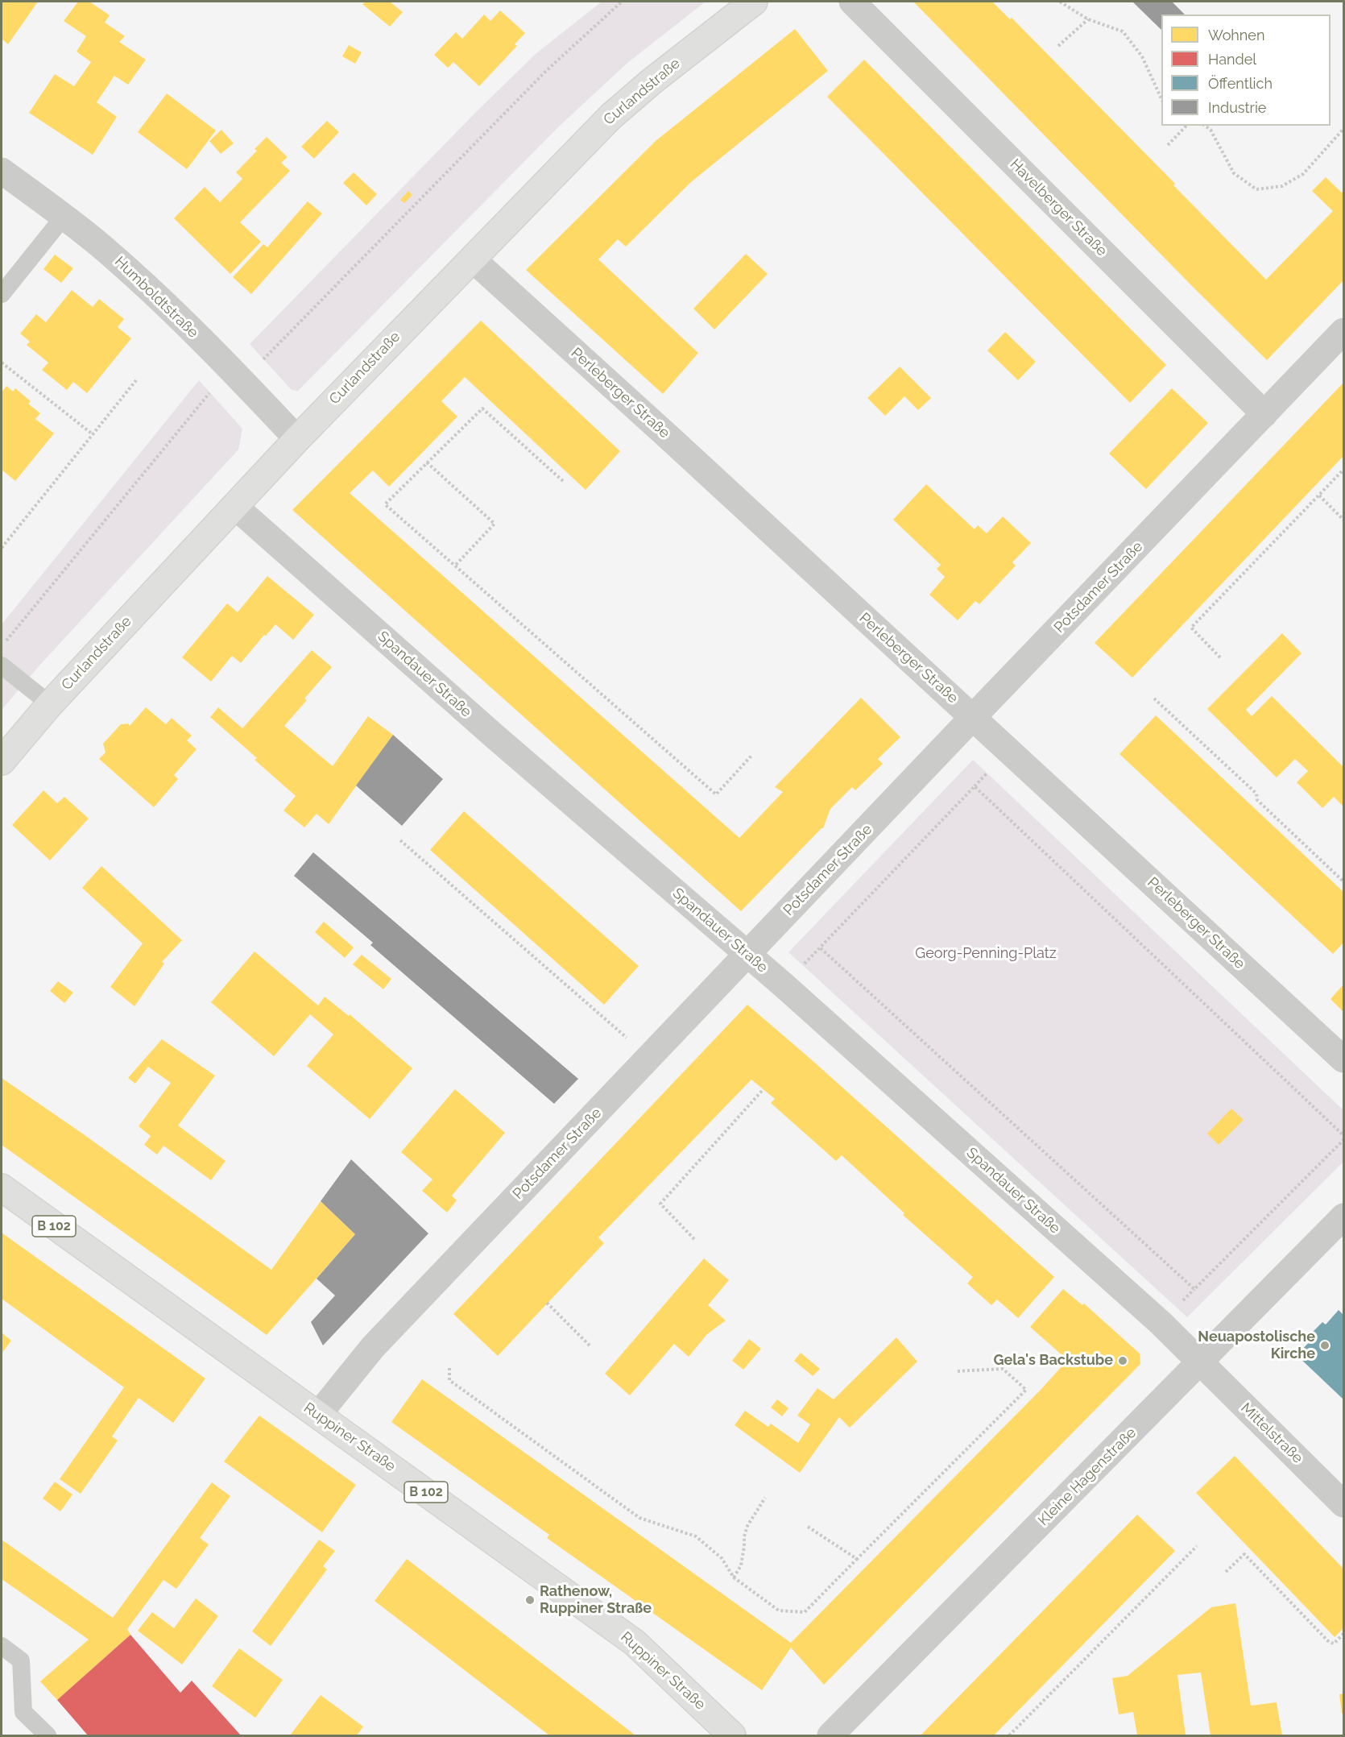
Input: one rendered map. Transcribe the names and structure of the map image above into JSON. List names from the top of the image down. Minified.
{"streets":{"main road":["Curlandstraße","B 102","Ruppiner Straße"],"street":["Havelberger Straße","Humboldtstraße","Perleberger Straße","Potsdamer Straße","Spandauer Straße","Mittelstraße","Kleine Hagenstraße"]},"crossings":[["Curlandstraße","Humboldtstraße"],["Curlandstraße","Perleberger Straße"],["Curlandstraße","Spandauer Straße"],["Havelberger Straße","Potsdamer Straße"],["Perleberger Straße","Potsdamer Straße"],["Potsdamer Straße","Spandauer Straße"],["Potsdamer Straße","Ruppiner Straße"],["Spandauer Straße","Mittelstraße"],["Spandauer Straße","Kleine Hagenstraße"],["Mittelstraße","Kleine Hagenstraße"]],"parks":["Georg-Penning-Platz"],"places":["Neuapostolische Kirche","Gela's Backstube","Rathenow, Ruppiner Straße"],"legend":["Wohnen","Handel","Öffentlich","Industrie"]}
